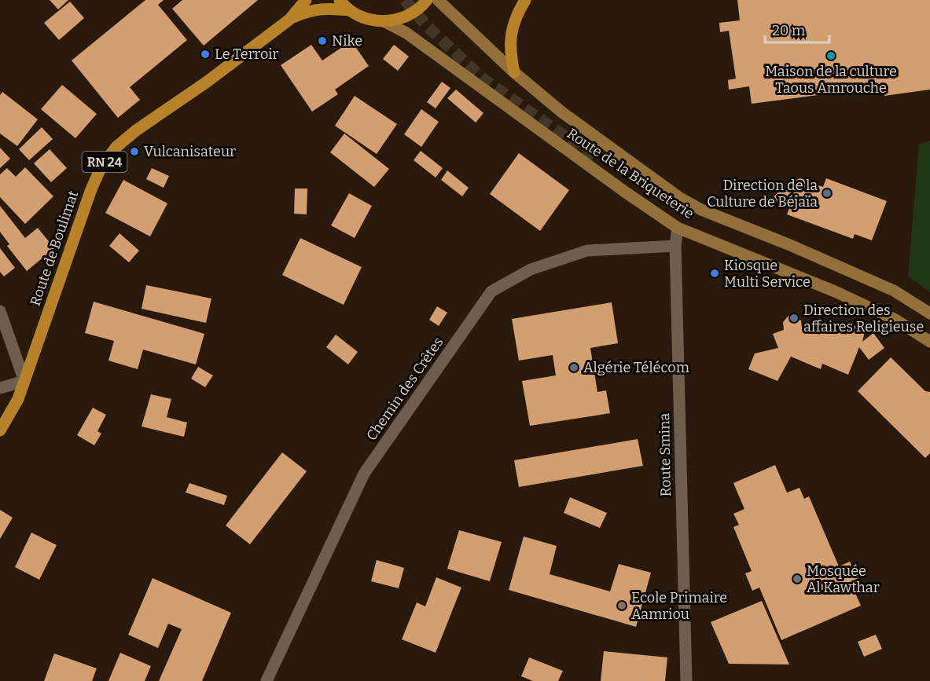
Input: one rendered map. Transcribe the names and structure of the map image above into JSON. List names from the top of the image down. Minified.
{"streets":{"main road":["RN 24","Route de Boulimat"],"street":["Route de la Briqueterie","Chemin des Crêtes","Route Smina"]},"crossings":[["Route de la Briqueterie","Route Smina"],["Chemin des Crêtes","Route Smina"]],"places":["Nike","Le Terroir","Maison de la culture Taous Amrouche","Vulcanisateur","Direction de la Culture de Béjaïa","Kiosque Multi Service","Direction des affaires Religieuse","Algérie Télécom","Mosquée Al Kawthar","Ecole Primaire Aamriou"],"scale_bar":"20 m"}
